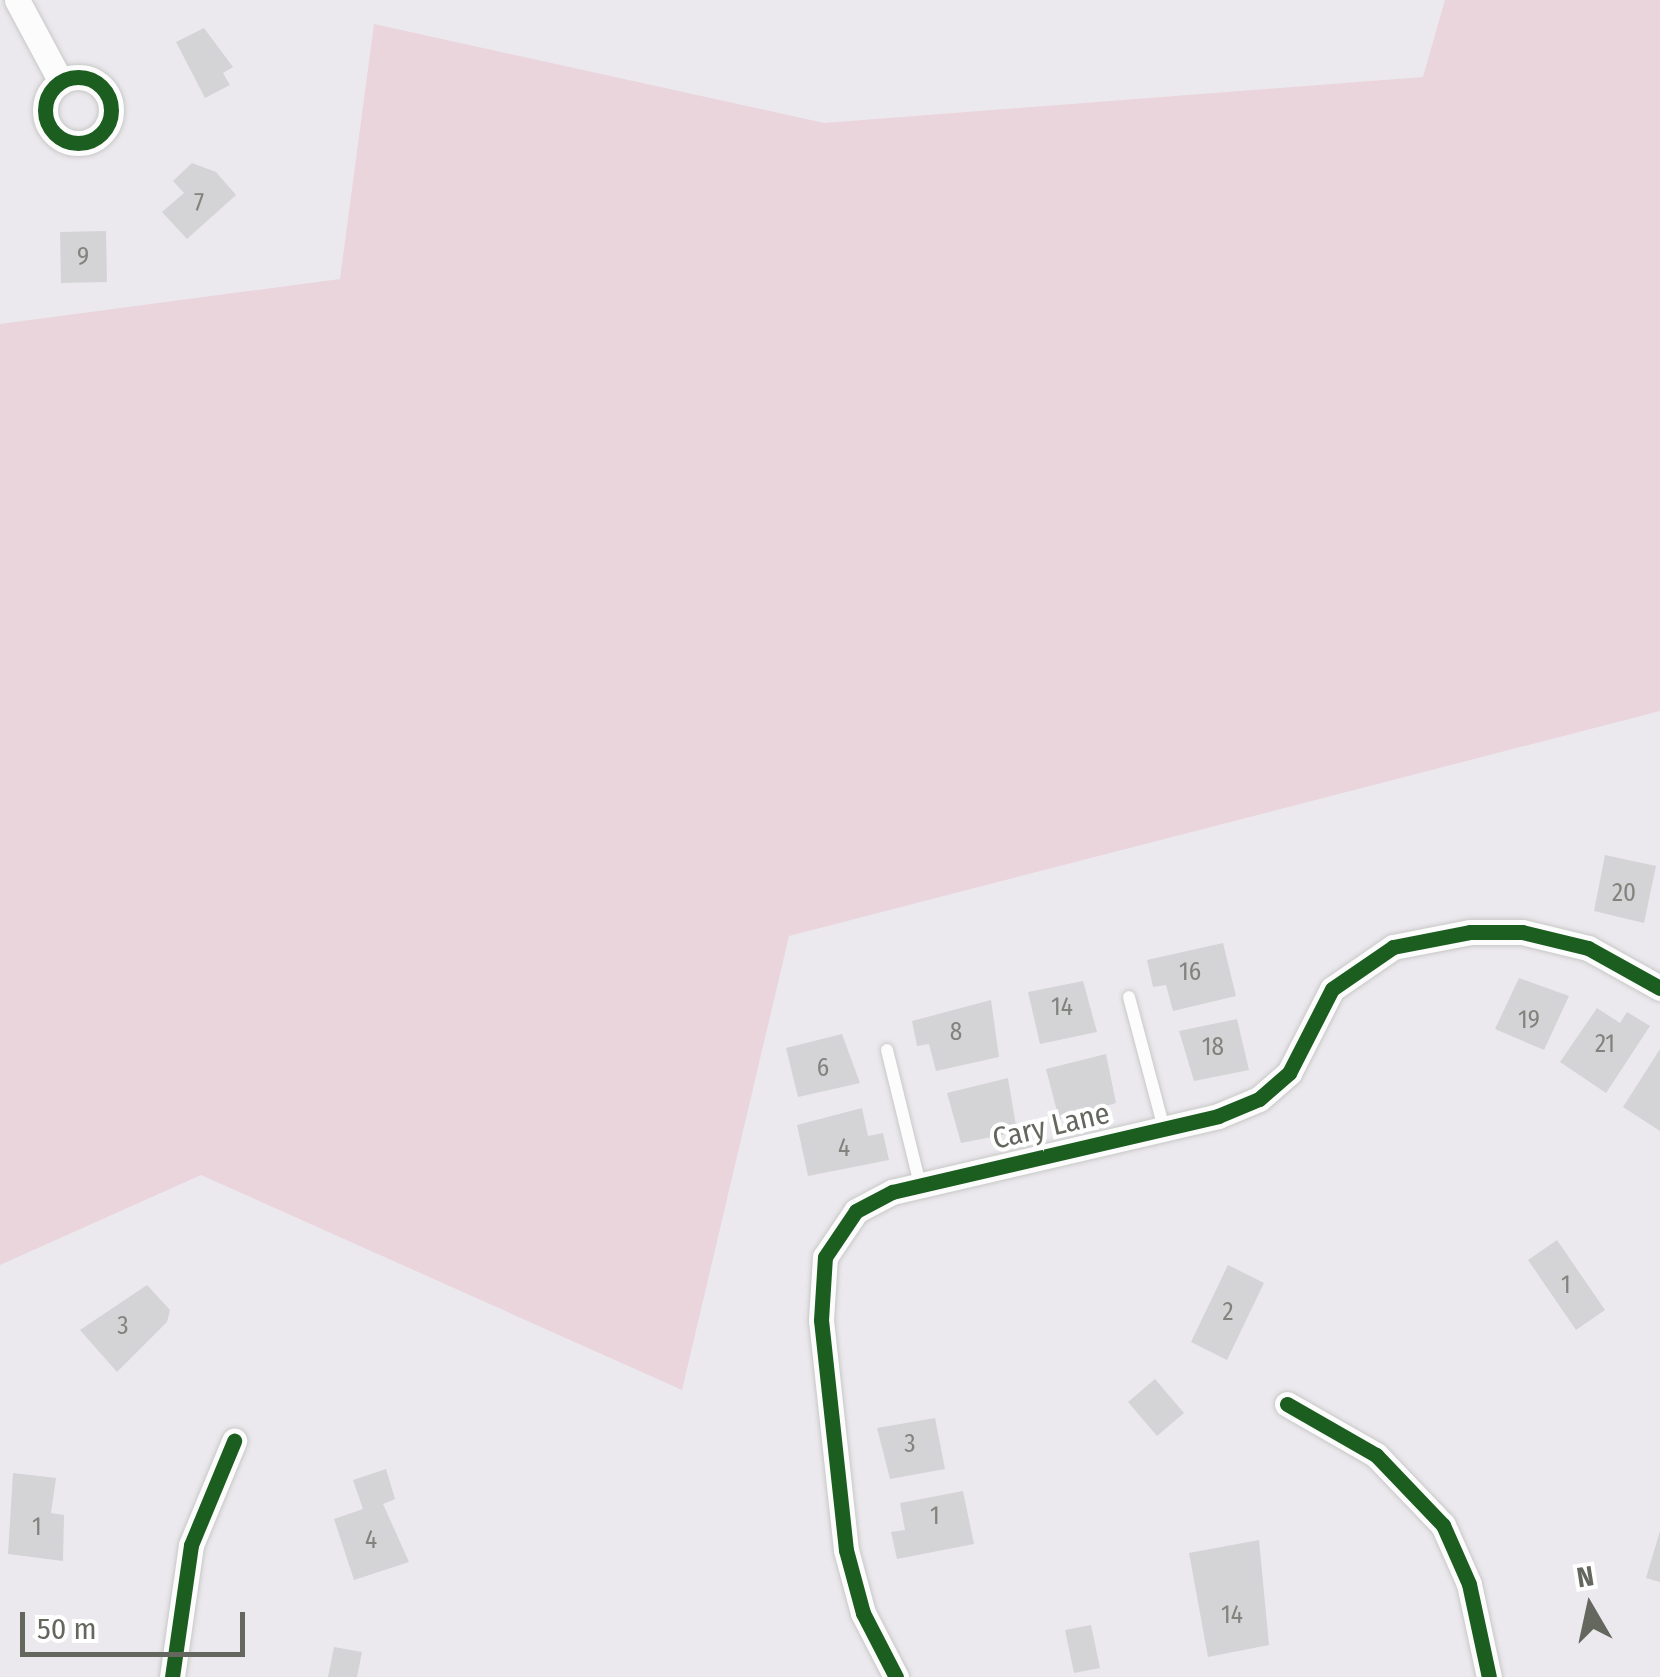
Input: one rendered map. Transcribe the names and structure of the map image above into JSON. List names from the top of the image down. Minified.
{"streets":{"street":["Cary Lane"]},"house_numbers":["7","9","20","16","14","19","8","21","18","6","4","1","2","3","3","1","1","4","14"],"scale_bar":"50 m","north":"top"}
